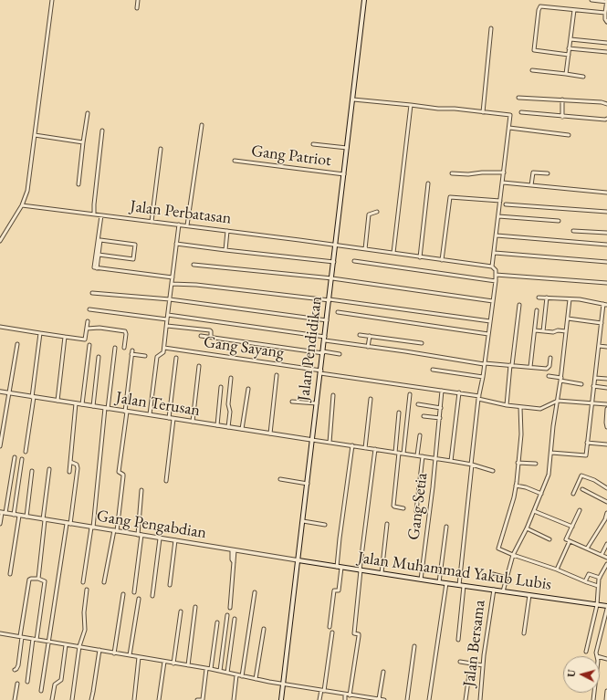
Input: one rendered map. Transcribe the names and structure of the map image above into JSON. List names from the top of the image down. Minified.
{"streets":{"main road":["Jalan Pendidikan","Jalan Muhammad Yakub Lubis"],"street":["Gang Patriot","Jalan Perbatasan","Gang Sayang","Jalan Terusan","Gang Setia","Gang Pengabdian","Jalan Bersama"]},"crossings":[["Gang Patriot","Jalan Pendidikan"],["Jalan Perbatasan","Jalan Pendidikan"],["Gang Sayang","Jalan Pendidikan"],["Gang Sayang","Gang Setia"],["Jalan Pendidikan","Jalan Terusan"],["Jalan Pendidikan","Gang Pengabdian"],["Jalan Pendidikan","Jalan Muhammad Yakub Lubis"],["Gang Setia","Jalan Muhammad Yakub Lubis"],["Gang Pengabdian","Jalan Muhammad Yakub Lubis"],["Jalan Muhammad Yakub Lubis","Jalan Bersama"]],"north":"left"}
